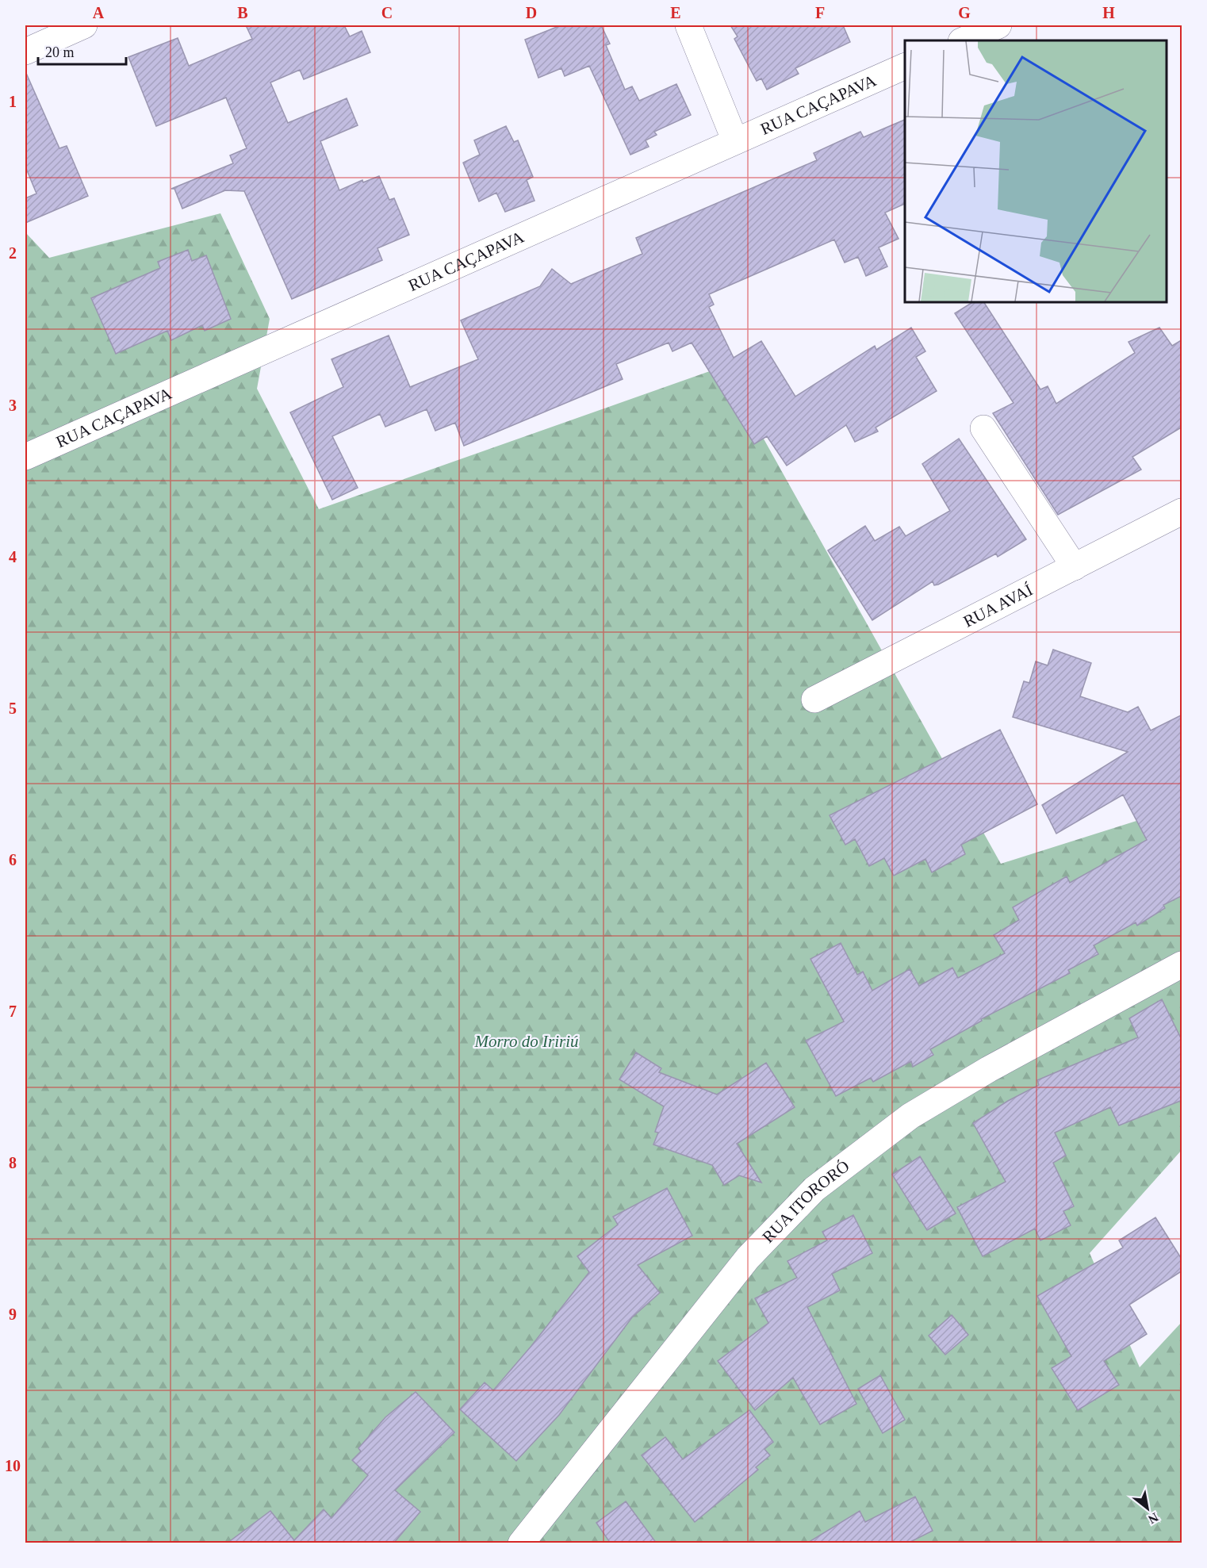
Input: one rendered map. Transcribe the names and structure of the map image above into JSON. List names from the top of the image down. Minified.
{"streets":{"street":["RUA CAÇAPAVA","RUA AVAÍ","RUA ITORORÓ"]},"parks":["Morro do Iririú"],"scale_bar":"20 m","north":"bottom right","grid":{"columns":["A","B","C","D","E","F","G","H"],"rows":["1","2","3","4","5","6","7","8","9","10"]}}
